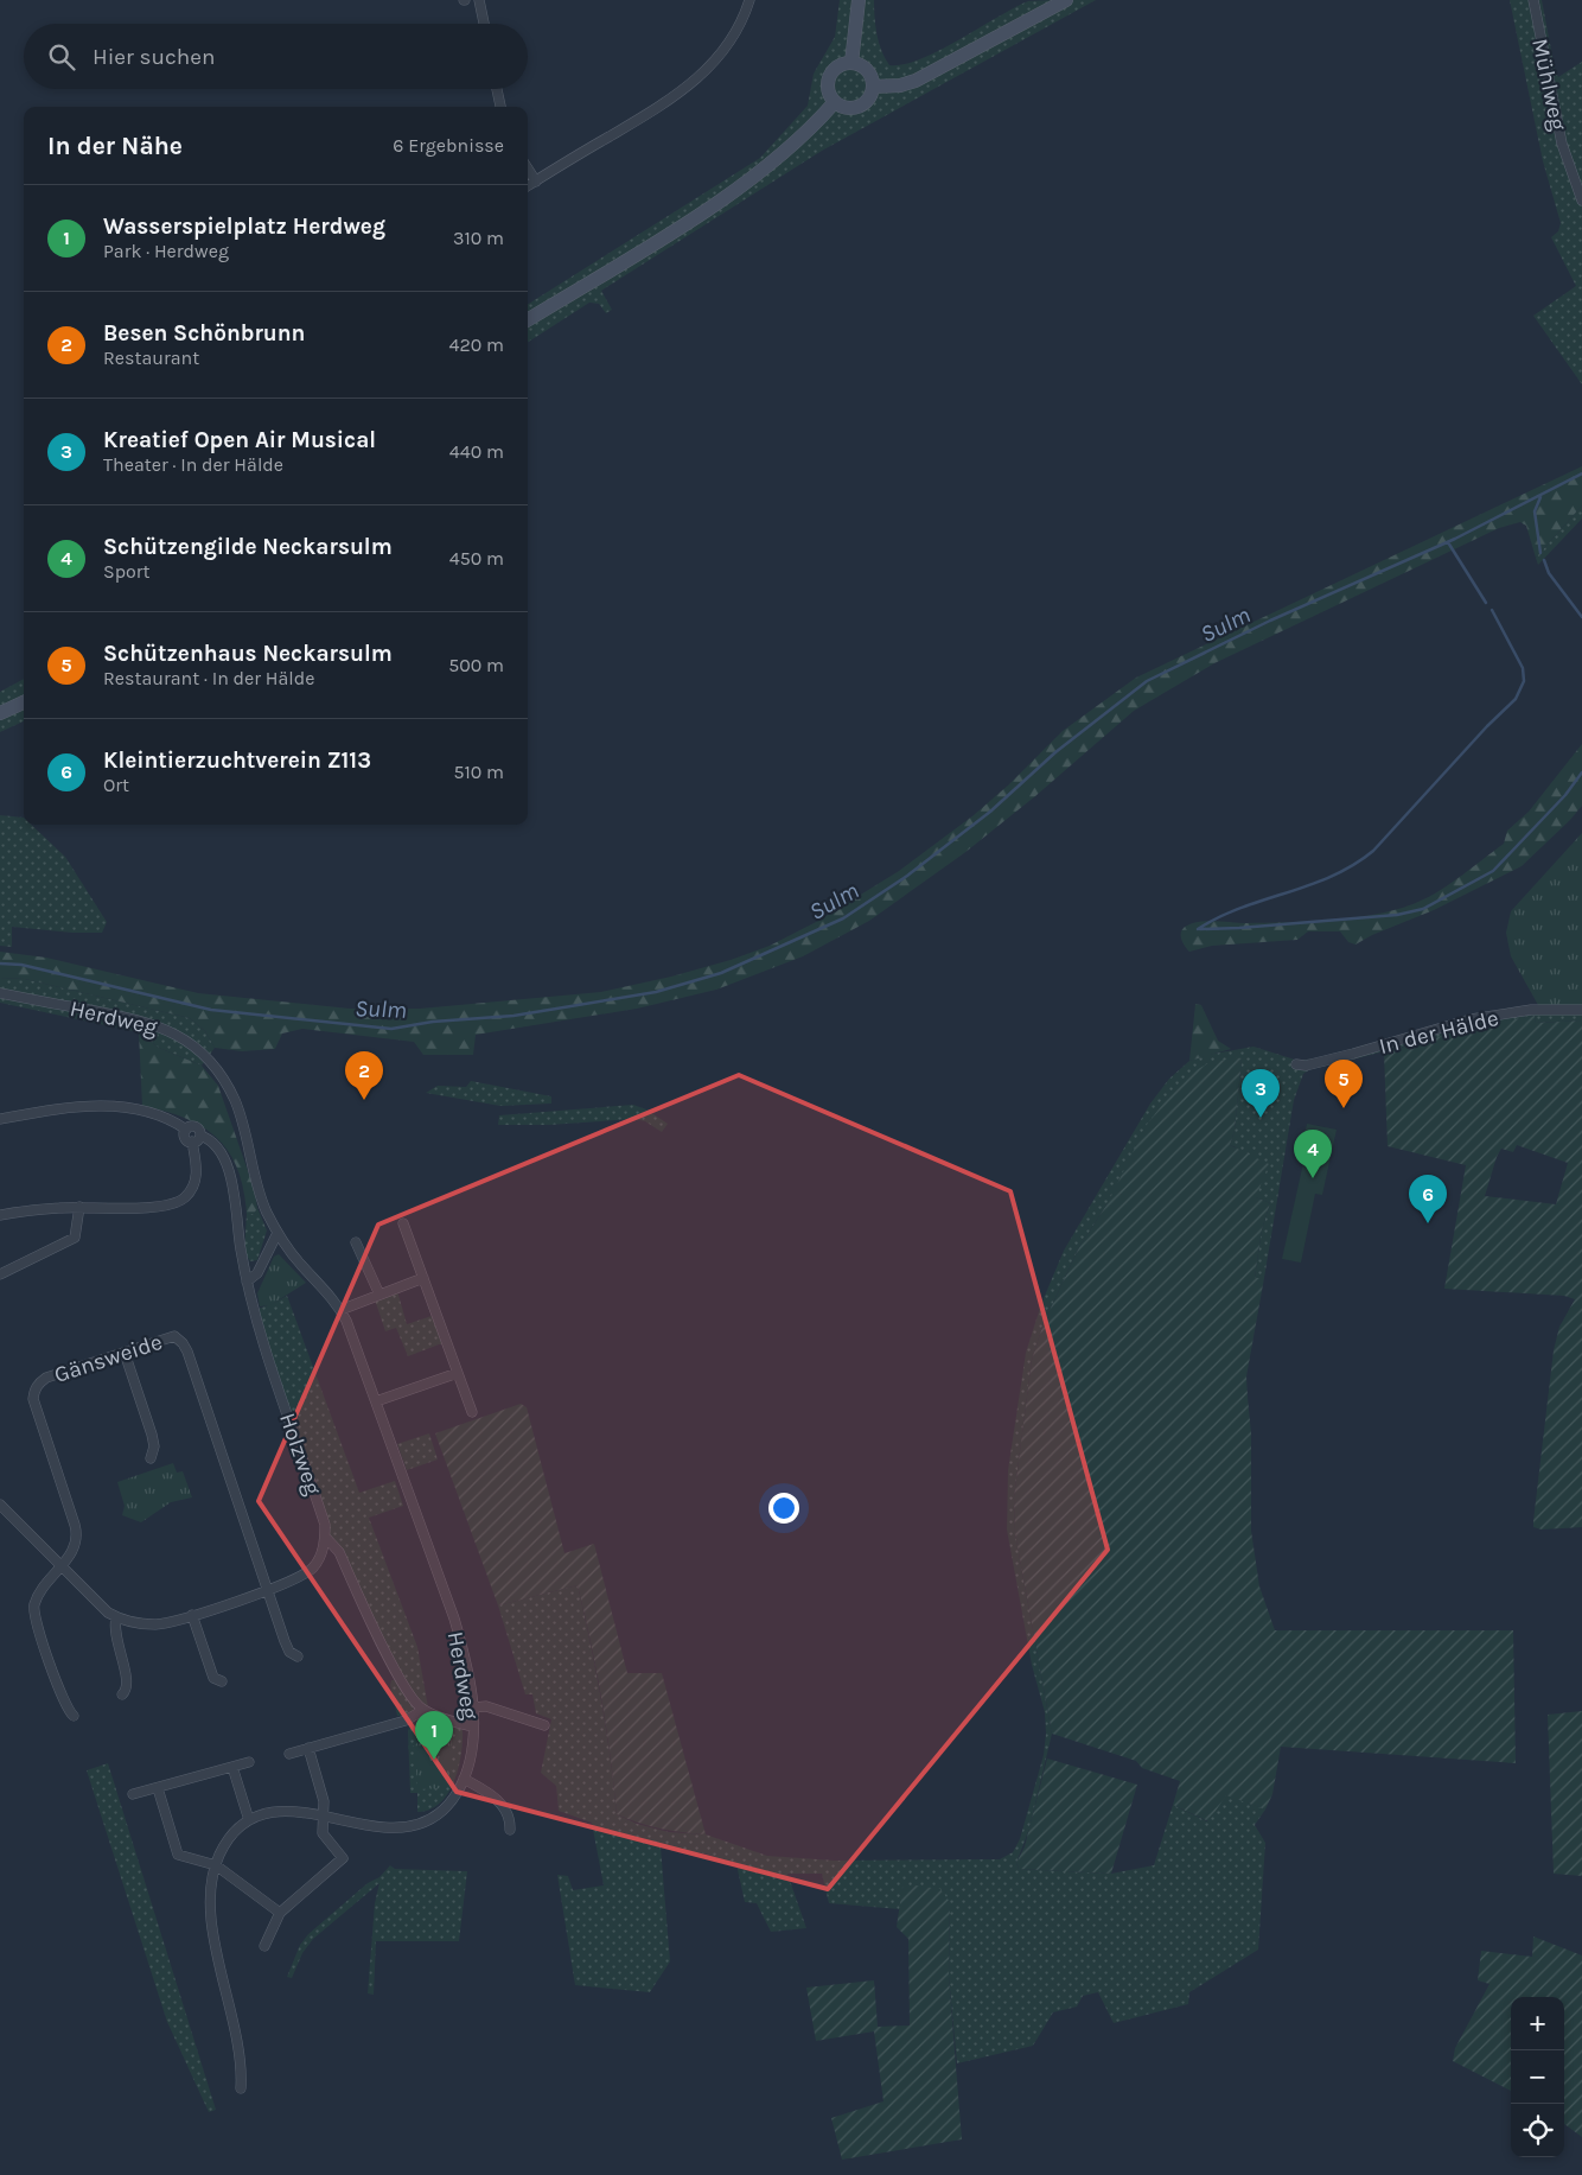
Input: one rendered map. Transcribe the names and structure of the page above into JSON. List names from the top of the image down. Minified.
{"streets":{"street":["Mühlweg","Herdweg","In der Hälde","Gänsweide","Holzweg"]},"water":["Sulm"],"page":{"search":"Hier suchen","heading":["In der Nähe","6 Ergebnisse"],"list":[{"mark":"1","name":"Wasserspielplatz Herdweg","note":"Park · Herdweg","value":"310 m"},{"mark":"2","name":"Besen Schönbrunn","note":"Restaurant","value":"420 m"},{"mark":"3","name":"Kreatief Open Air Musical","note":"Theater · In der Hälde","value":"440 m"},{"mark":"4","name":"Schützengilde Neckarsulm","note":"Sport","value":"450 m"},{"mark":"5","name":"Schützenhaus Neckarsulm","note":"Restaurant · In der Hälde","value":"500 m"},{"mark":"6","name":"Kleintierzuchtverein Z113","note":"Ort","value":"510 m"}],"pins":["2","5","3","4","6","1"],"map_buttons":["+","−"]}}
